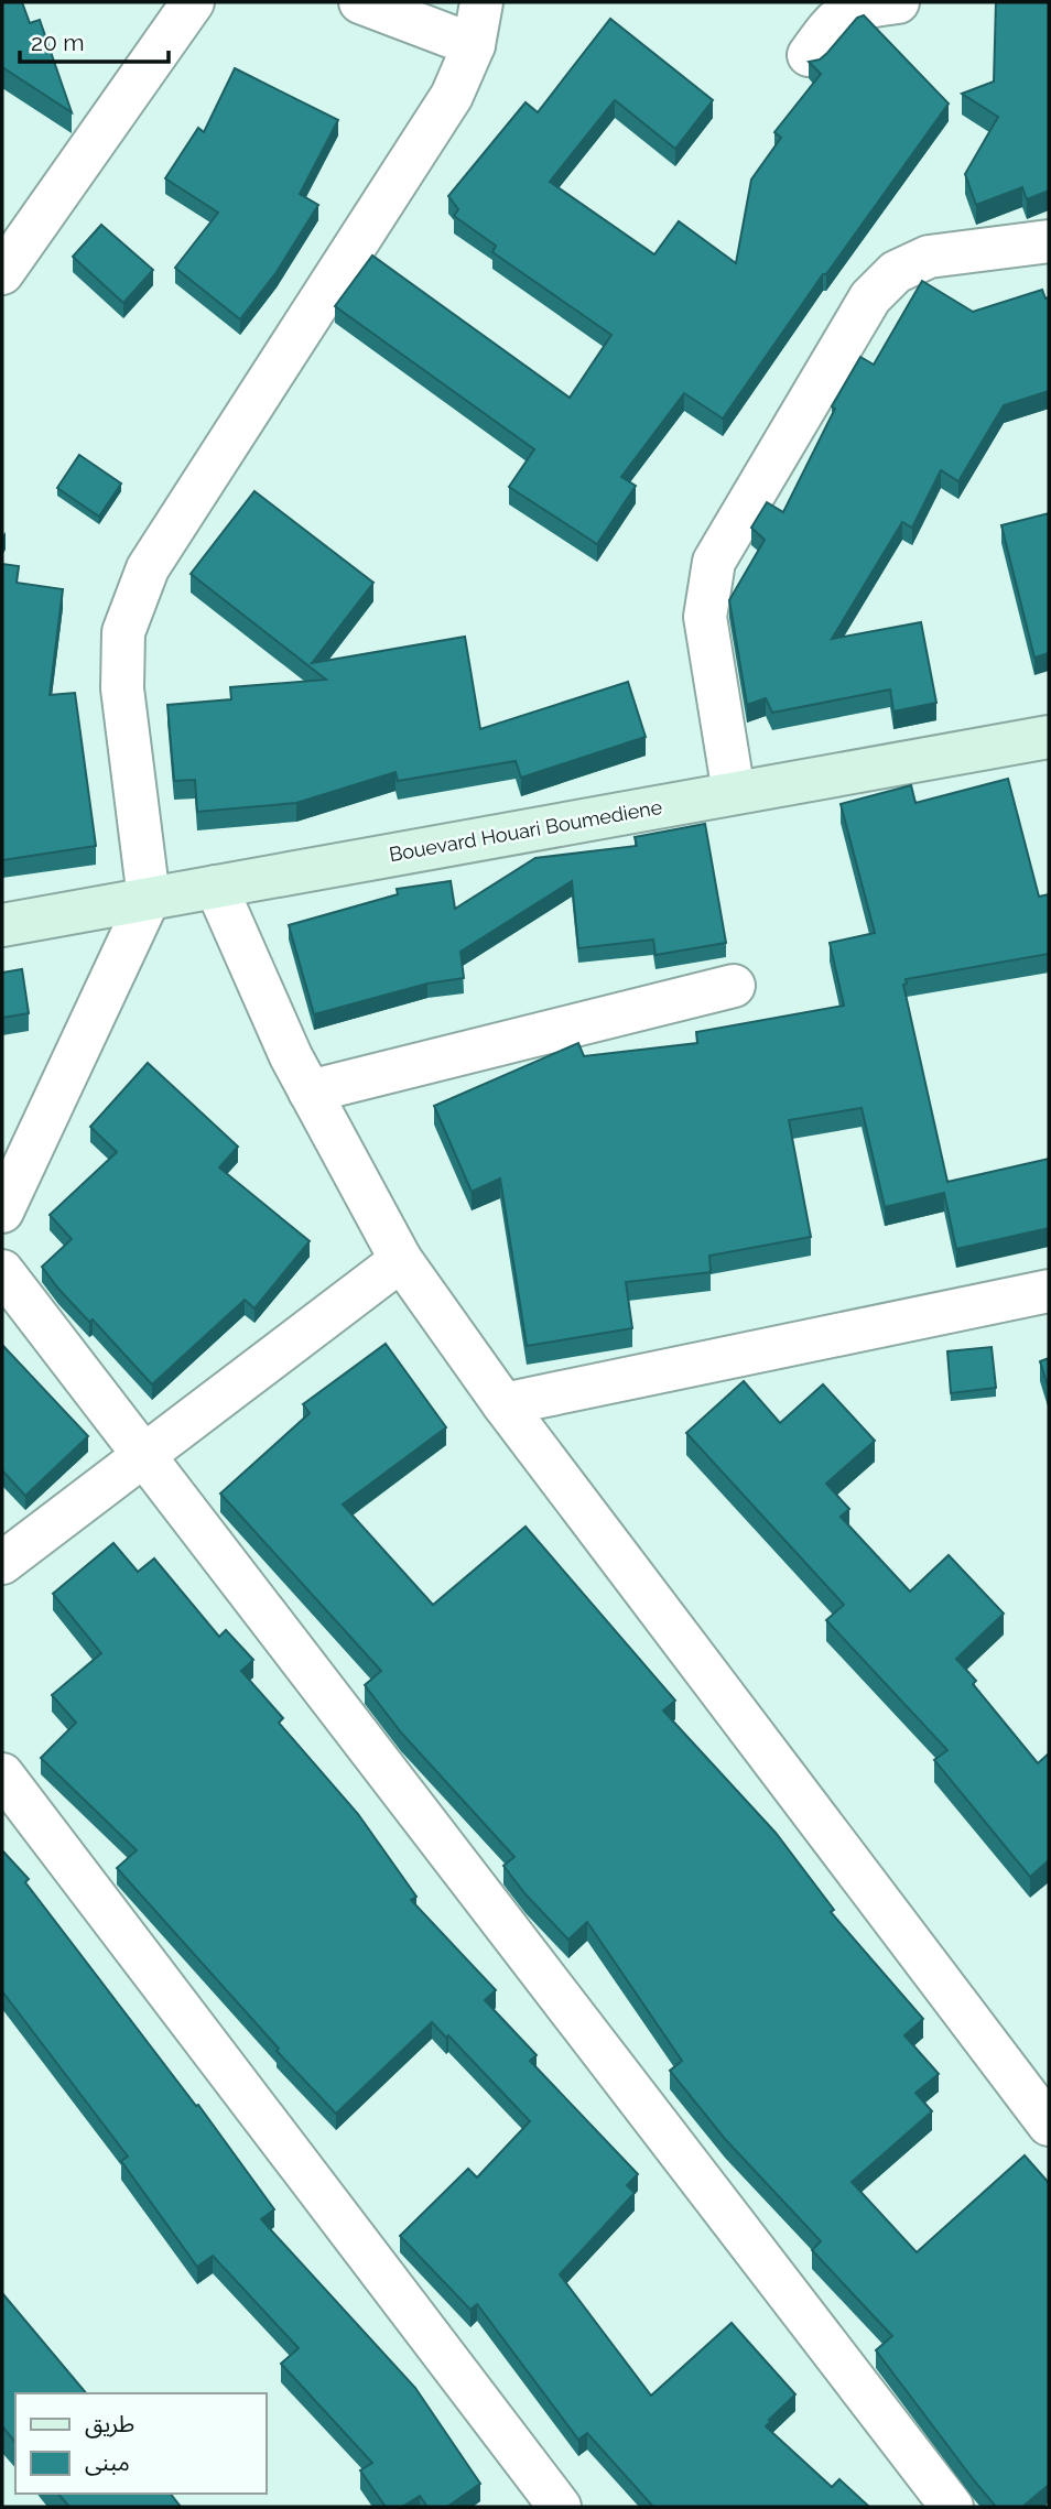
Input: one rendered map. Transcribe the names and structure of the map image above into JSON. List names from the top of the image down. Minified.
{"streets":{"street":["Bouevard Houari Boumediene"]},"legend":["طريق","مبنى"],"scale_bar":"20 m"}
